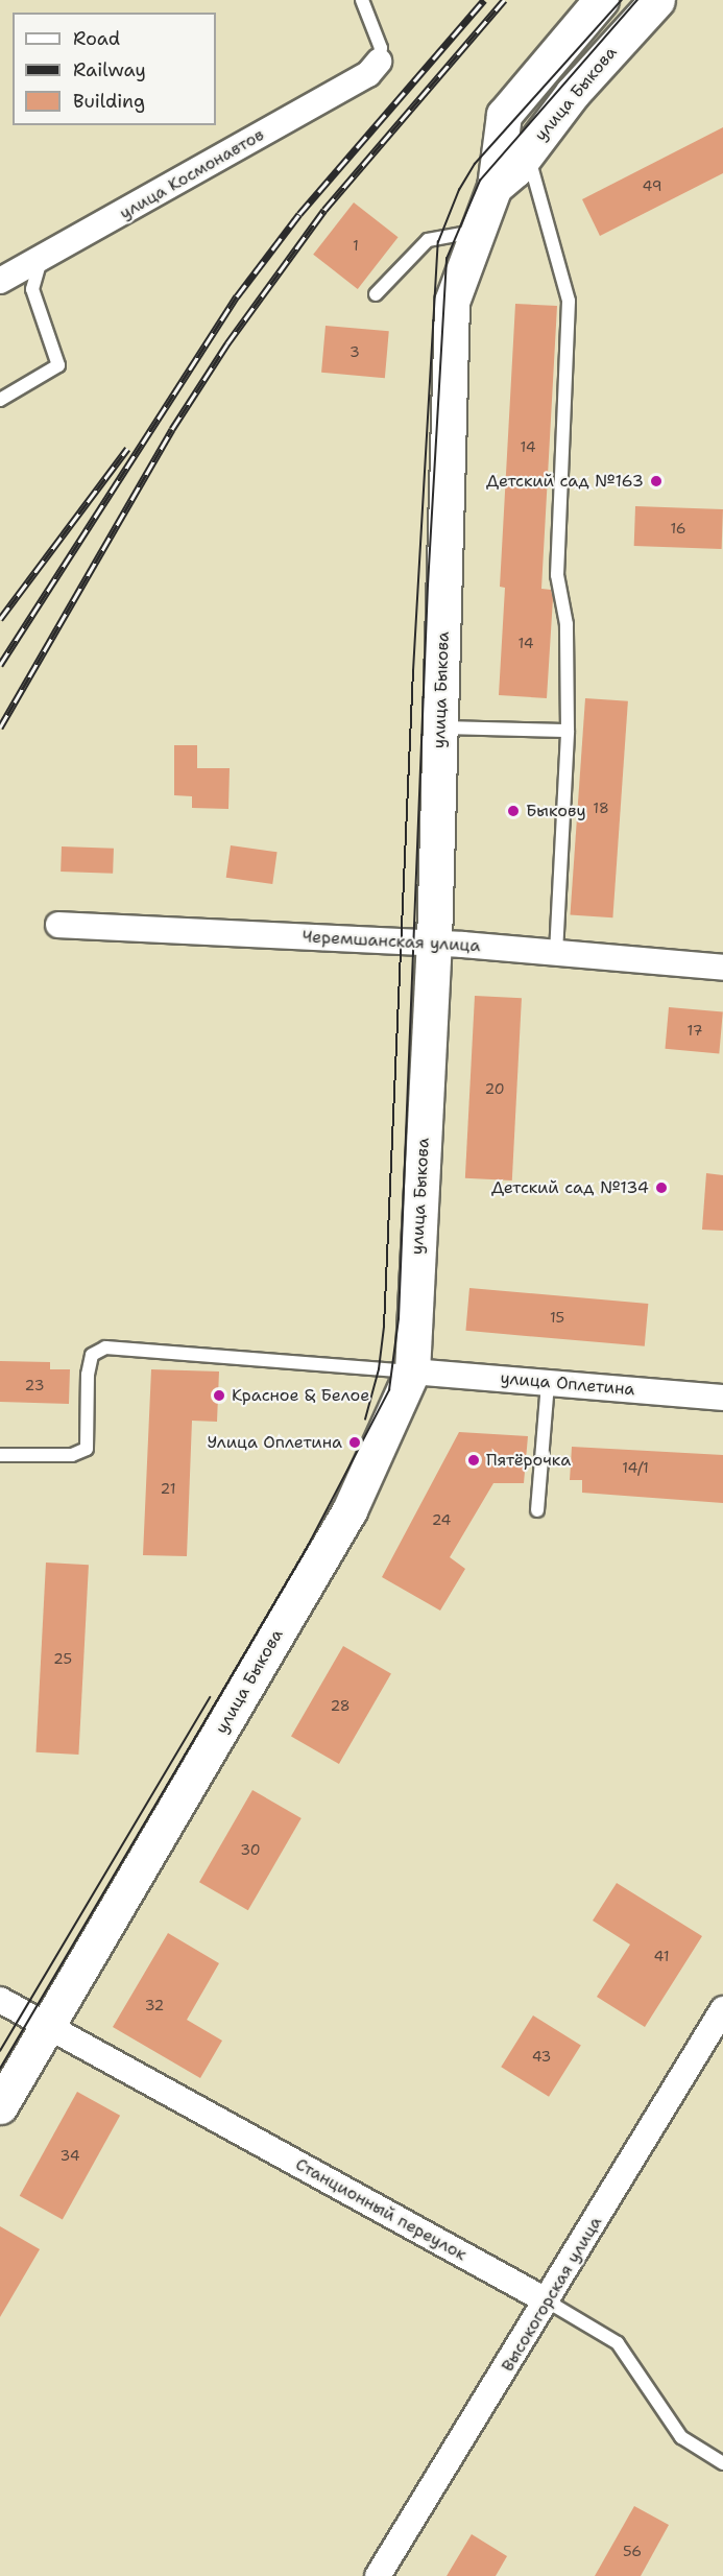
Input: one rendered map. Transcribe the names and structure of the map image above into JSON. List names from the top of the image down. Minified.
{"streets":{"street":["улица Быкова","улица Космонавтов","Черемшанская улица","улица Оплетина","Станционный переулок","Высокогорская улица"]},"crossings":[["улица Быкова","Черемшанская улица"],["улица Быкова","улица Оплетина"],["улица Быкова","Станционный переулок"],["Станционный переулок","Высокогорская улица"]],"places":["Детский сад №163","Быкову","Детский сад №134","Красное & Белое","Улица Оплетина","Пятёрочка"],"house_numbers":["49","1","3","14","16","14","18","17","20","15","23","14/1","21","24","25","28","30","41","32","43","34","56"],"legend":["Road","Railway","Building"]}
